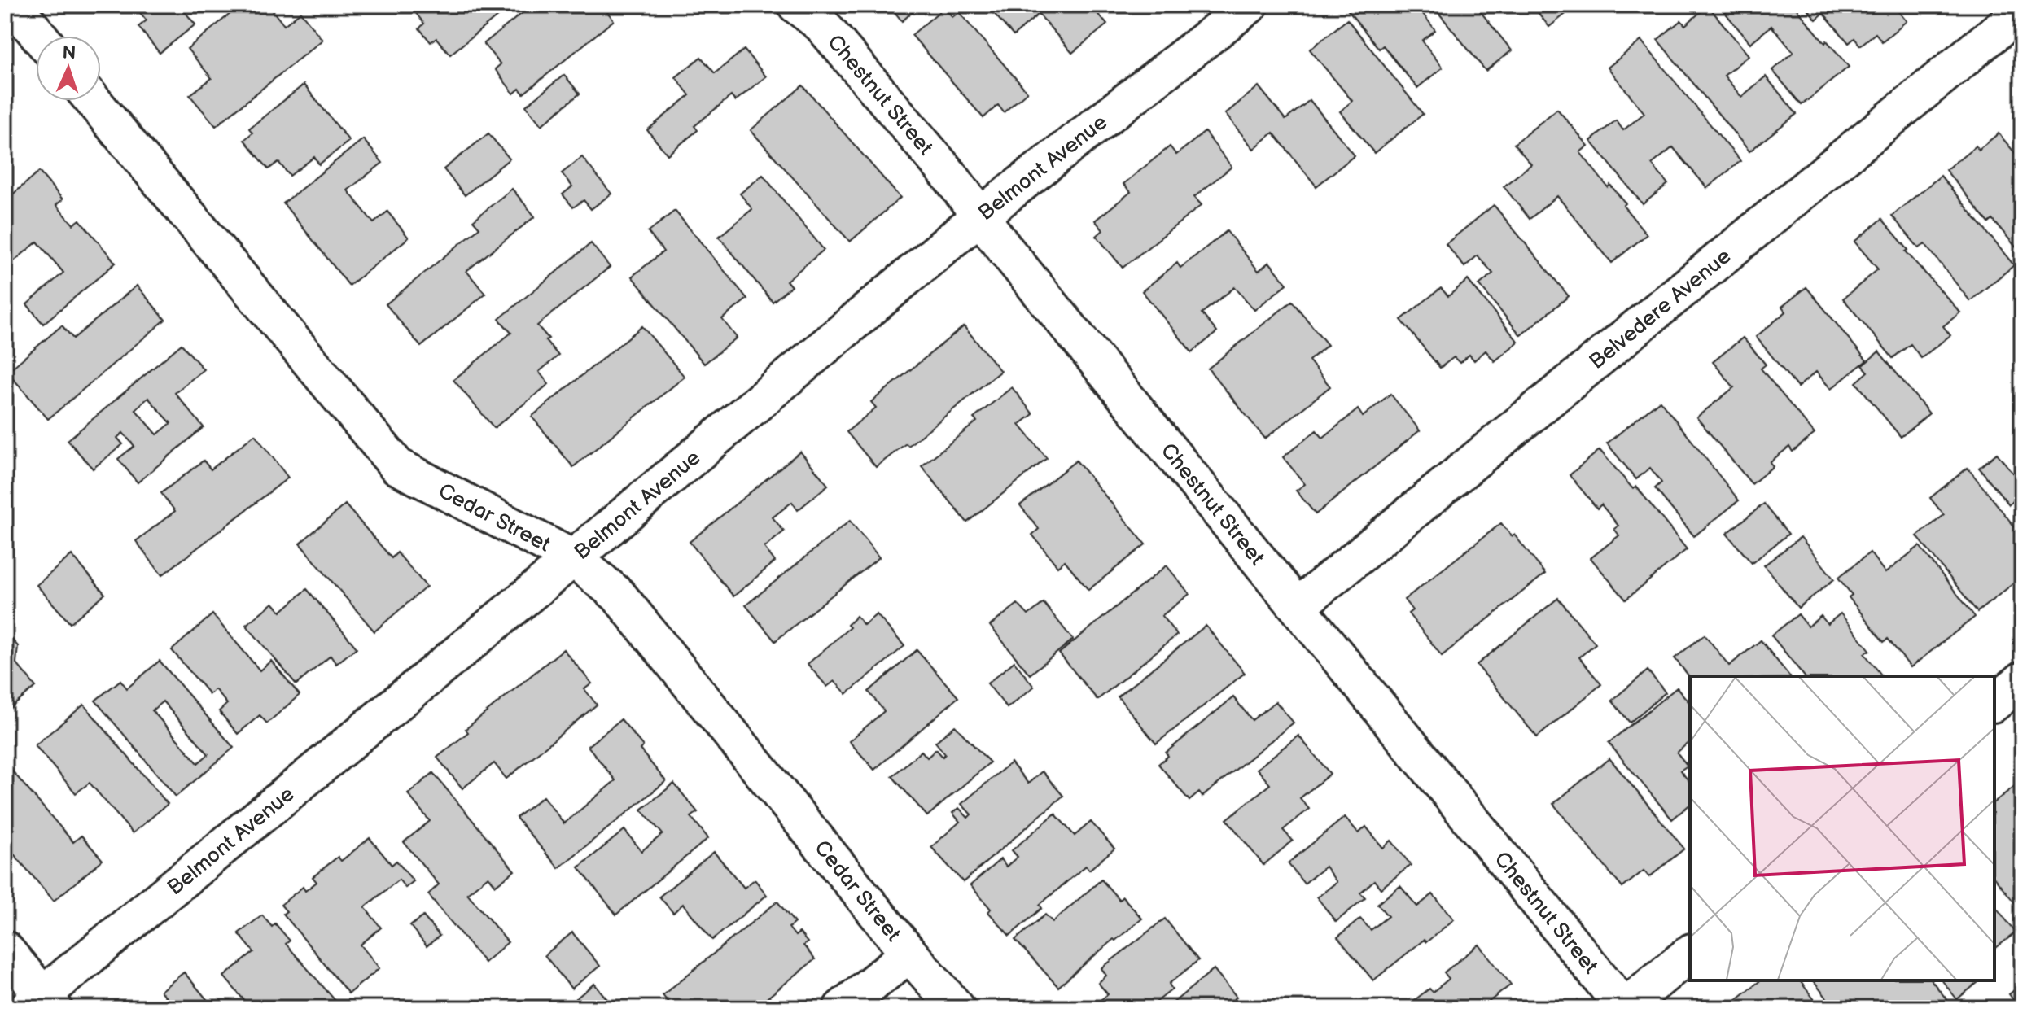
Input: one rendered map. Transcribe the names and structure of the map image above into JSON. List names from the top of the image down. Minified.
{"streets":{"street":["Chestnut Street","Belmont Avenue","Belvedere Avenue","Cedar Street"]},"crossings":[["Chestnut Street","Belmont Avenue"],["Chestnut Street","Belvedere Avenue"],["Belmont Avenue","Cedar Street"]],"north":"top"}
